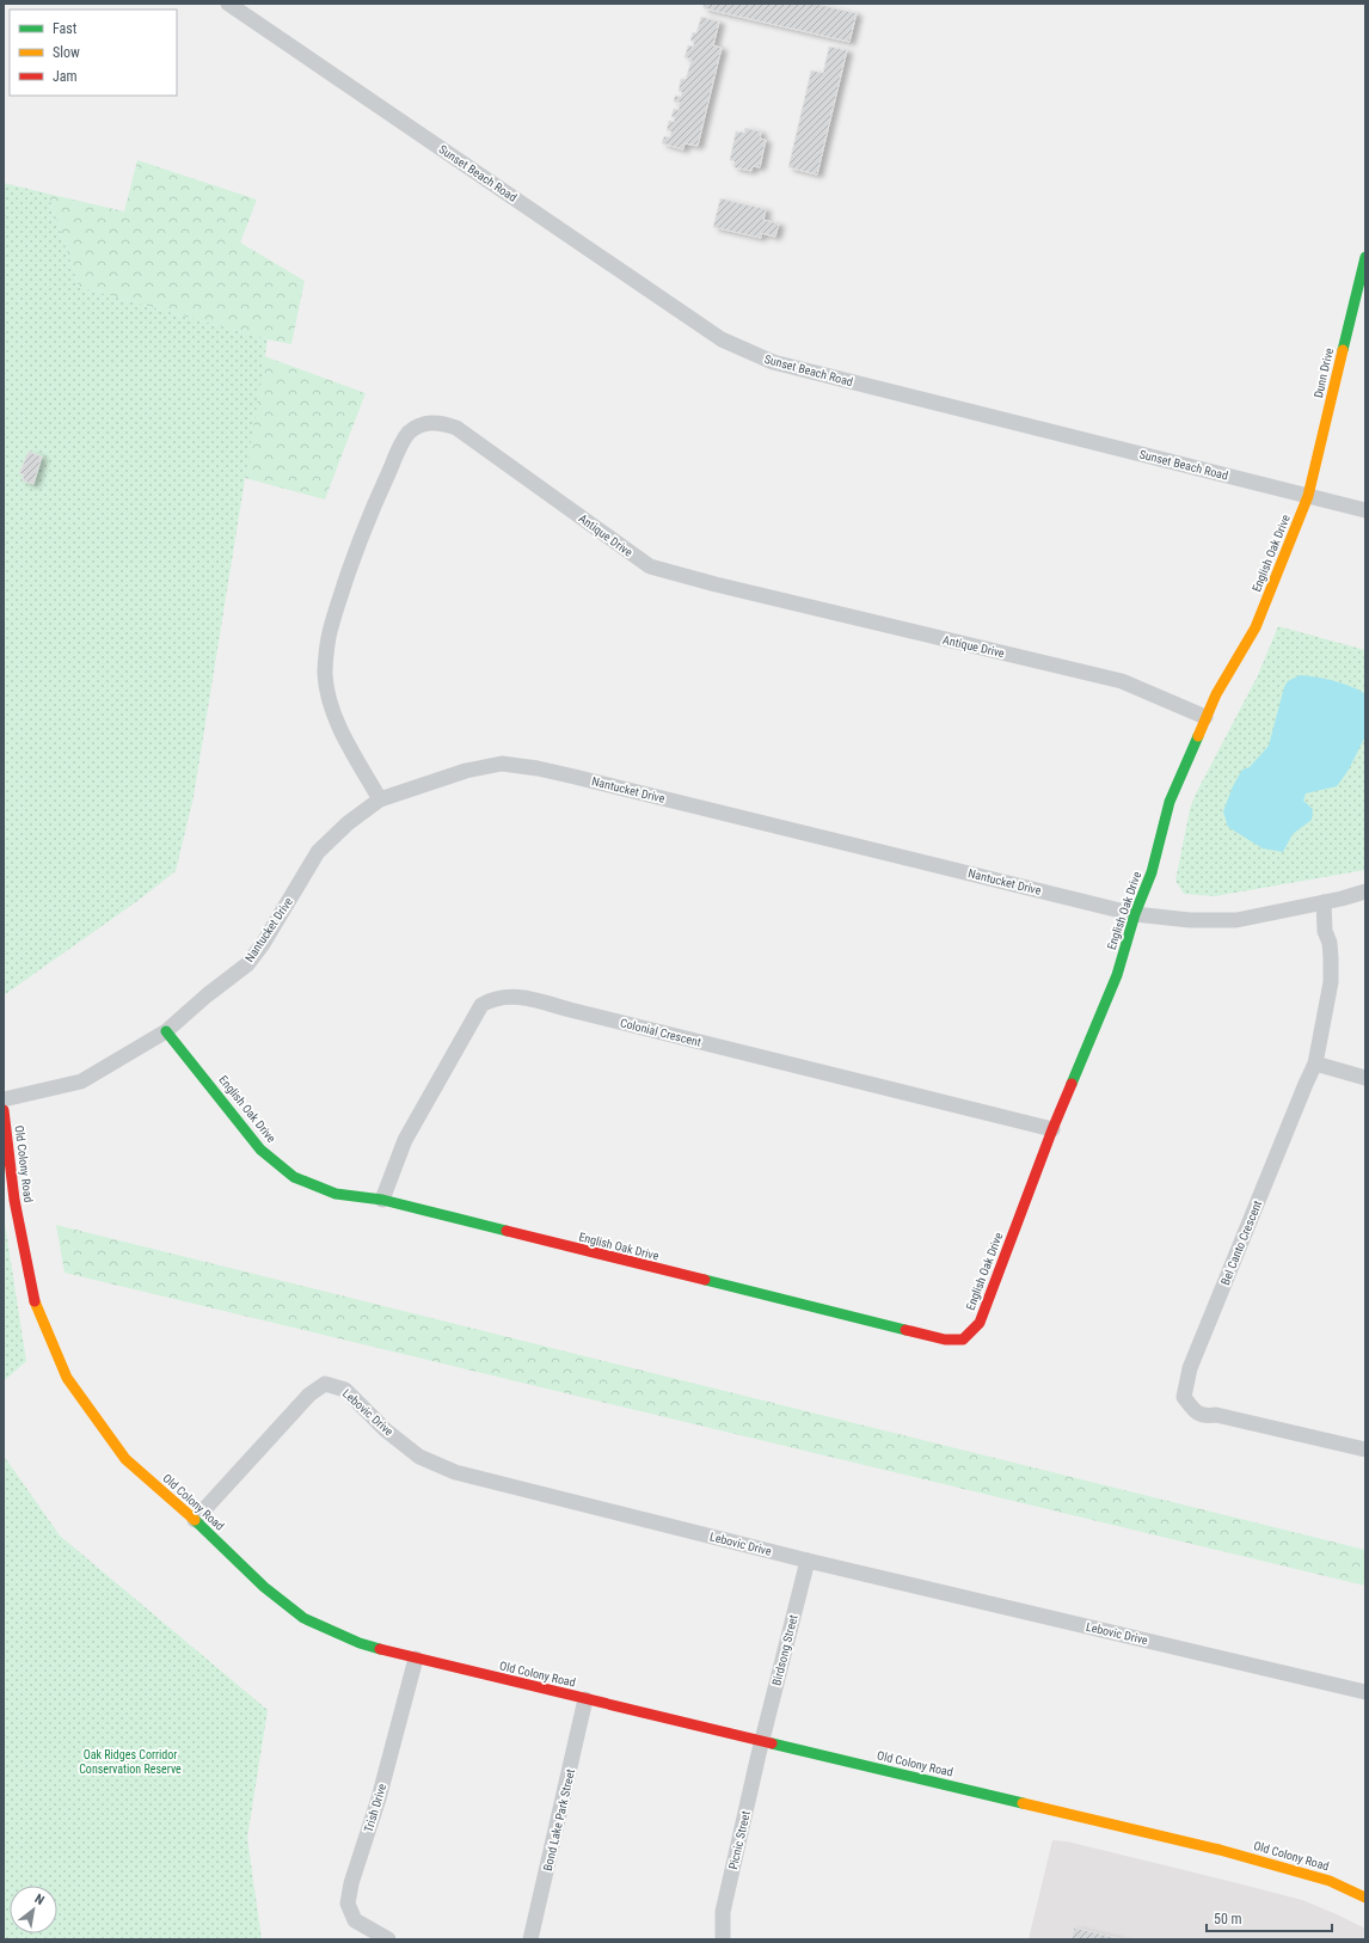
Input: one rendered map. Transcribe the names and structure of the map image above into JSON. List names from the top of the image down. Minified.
{"streets":{"street":["Sunset Beach Road","Dunn Drive","Antique Drive","English Oak Drive","Nantucket Drive","Colonial Crescent","Old Colony Road","Bel Canto Crescent","Lebovic Drive","Birdsong Street","Trish Drive","Bond Lake Park Street","Picnic Street"]},"crossings":[["Sunset Beach Road","Dunn Drive"],["Sunset Beach Road","English Oak Drive"],["Dunn Drive","English Oak Drive"],["Antique Drive","English Oak Drive"],["Antique Drive","Nantucket Drive"],["English Oak Drive","Nantucket Drive"],["English Oak Drive","Colonial Crescent"],["Nantucket Drive","Bel Canto Crescent"],["Old Colony Road","Lebovic Drive"],["Old Colony Road","Birdsong Street"],["Old Colony Road","Trish Drive"],["Old Colony Road","Bond Lake Park Street"],["Old Colony Road","Picnic Street"],["Lebovic Drive","Birdsong Street"],["Birdsong Street","Picnic Street"]],"parks":["Oak Ridges Corridor Conservation Reserve"],"legend":["Fast","Slow","Jam"],"scale_bar":"50 m","north":"top right"}
